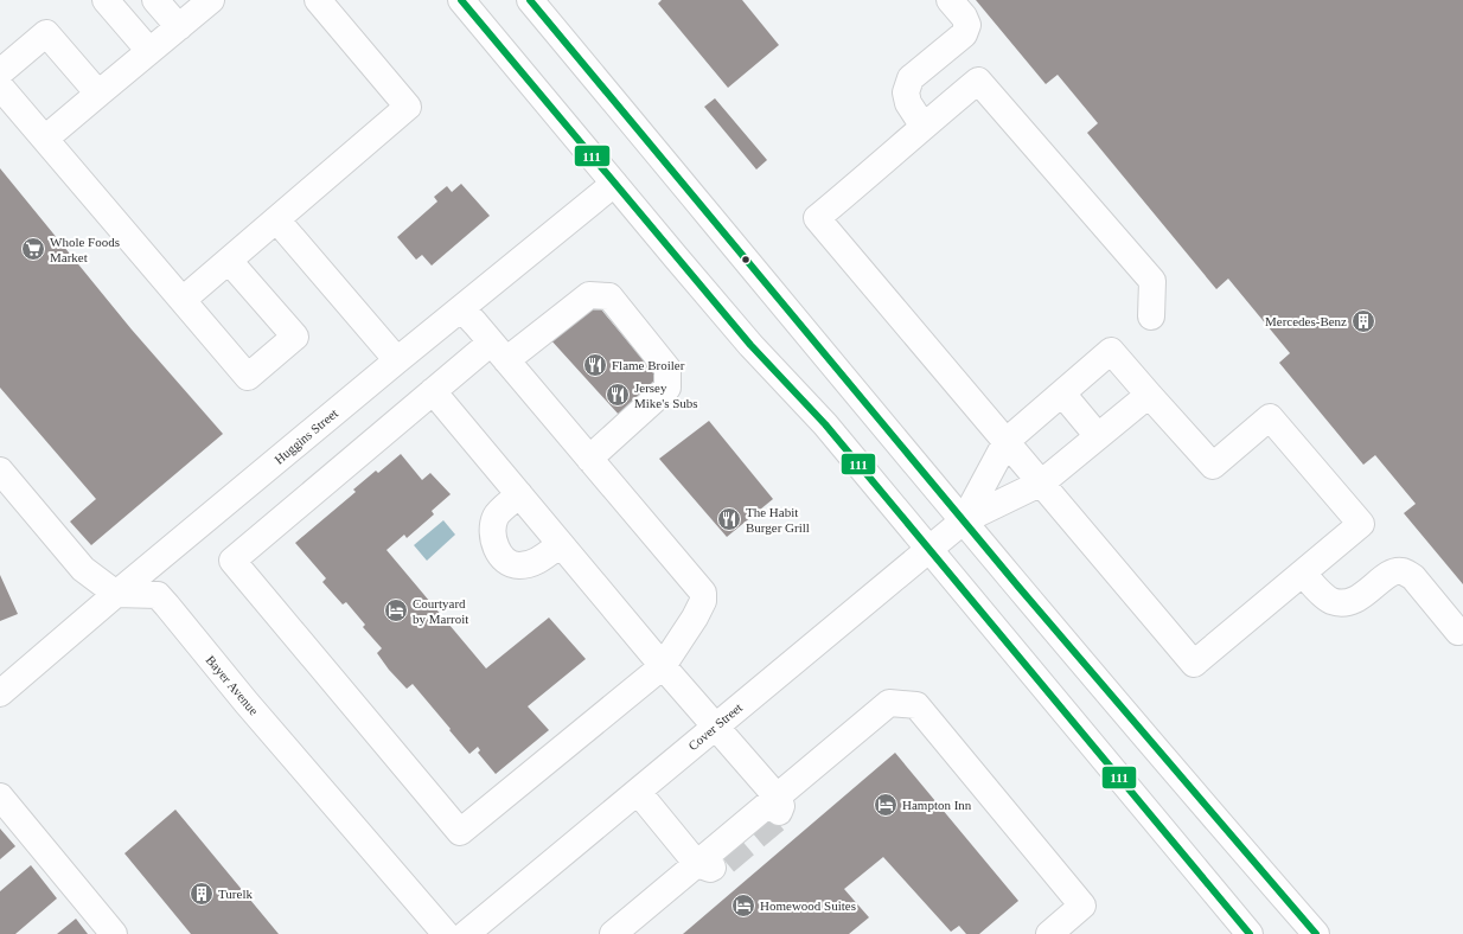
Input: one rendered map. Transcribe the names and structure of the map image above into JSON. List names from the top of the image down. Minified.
{"streets":{"main road":["Huggins Street","Bayer Avenue","Cover Street"]},"crossings":[["Huggins Street","Bayer Avenue"]],"places":{"supermarket":["Whole Foods Market"],"building":["Mercedes-Benz","Turelk"],"restaurant":["Flame Broiler","Jersey Mike's Subs","The Habit Burger Grill"],"hotel":["Courtyard by Marroit","Hampton Inn","Homewood Suites"]},"lines":["transit line 111"]}
